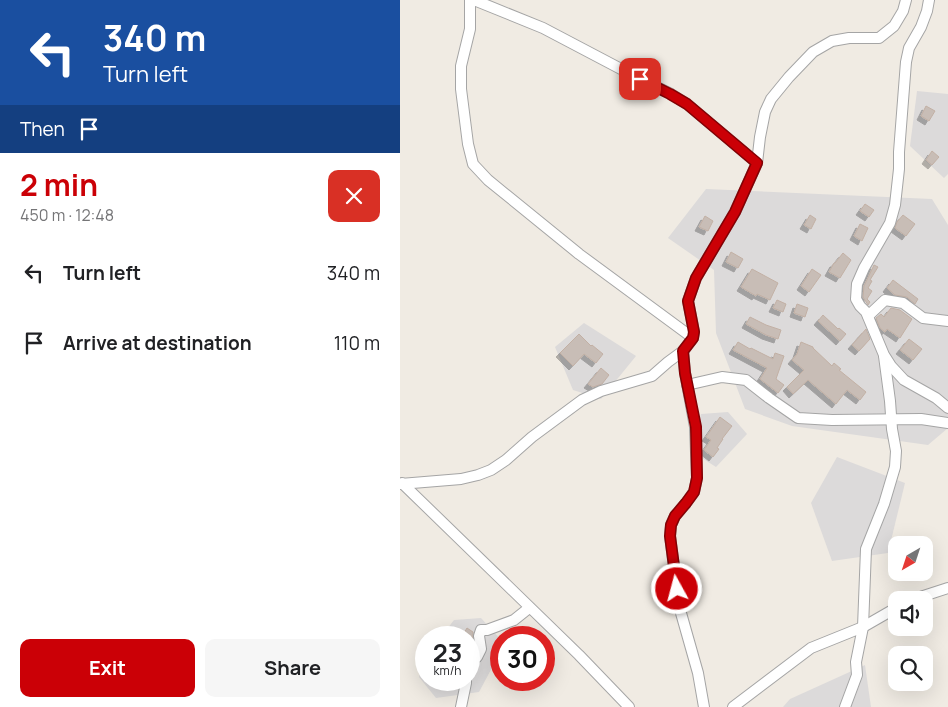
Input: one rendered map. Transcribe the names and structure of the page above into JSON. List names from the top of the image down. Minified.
{"north":"bottom left","page":{"turn":["340 m","Turn left"],"then":"Then","heading":["2 min","450 m · 12:48"],"list":[{"name":"Turn left","value":"340 m"},{"name":"Arrive at destination","value":"110 m"}],"speed":"23 km/h","limit":"30","buttons":["Exit","Share"]}}
